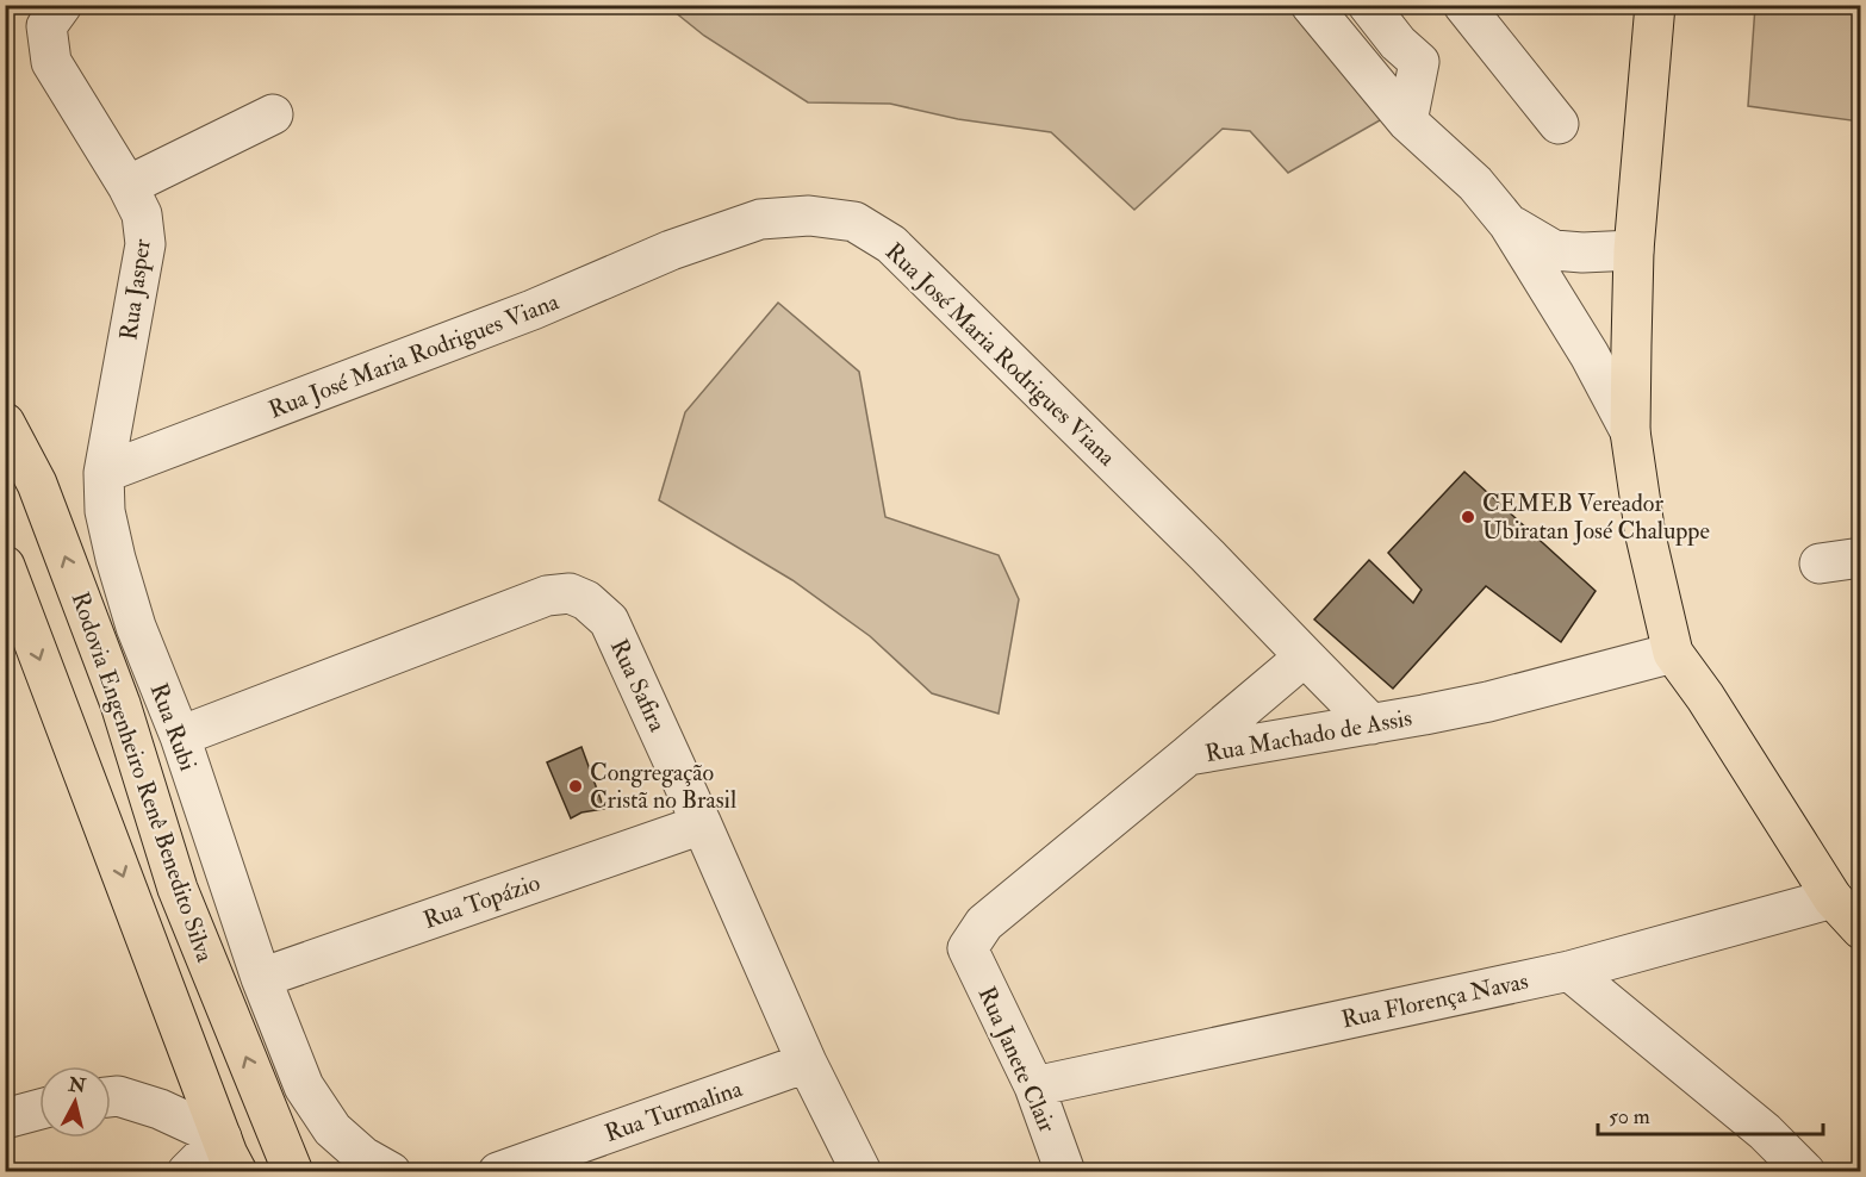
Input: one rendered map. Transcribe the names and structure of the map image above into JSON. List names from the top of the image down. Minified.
{"streets":{"main road":["Rodovia Engenheiro Renê Benedito Silva"],"street":["Rua Jasper","Rua José Maria Rodrigues Viana","Rua Safira","Rua Rubi","Rua Machado de Assis","Rua Topázio","Rua Florença Navas","Rua Janete Clair","Rua Turmalina"]},"crossings":[["Rua Jasper","Rua José Maria Rodrigues Viana"],["Rua Jasper","Rua Rubi"],["Rua José Maria Rodrigues Viana","Rua Rubi"],["Rua José Maria Rodrigues Viana","Rua Machado de Assis"],["Rua Safira","Rua Rubi"],["Rua Safira","Rua Topázio"],["Rua Safira","Rua Turmalina"],["Rua Rubi","Rua Topázio"],["Rua Machado de Assis","Rua Janete Clair"],["Rua Florença Navas","Rua Janete Clair"]],"places":["CEMEB Vereador Ubiratan José Chaluppe","Congregação Cristã no Brasil"],"scale_bar":"50 m","north":"top"}
